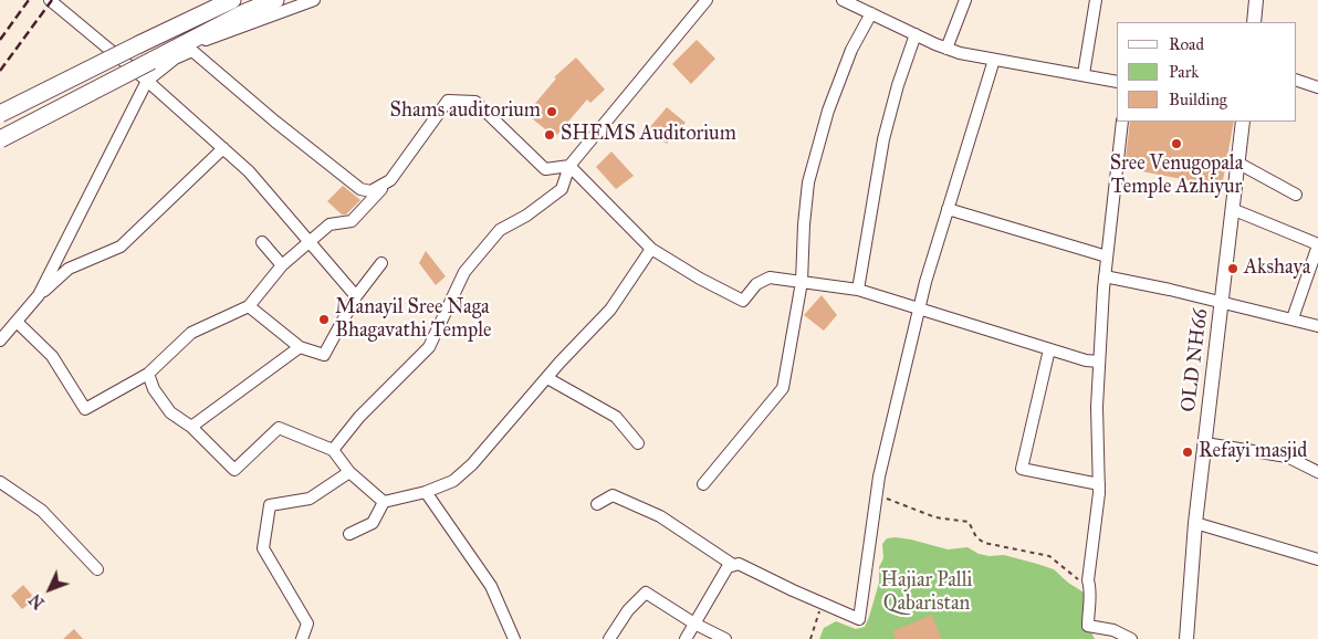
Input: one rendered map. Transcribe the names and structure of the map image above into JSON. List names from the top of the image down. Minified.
{"streets":{"main road":["OLD NH66"]},"parks":["Hajiar Palli Qabaristan"],"places":["Shams auditorium","SHEMS Auditorium","Sree Venugopala Temple Azhiyur","Akshaya","Manayil Sree Naga Bhagavathi Temple","Refayi masjid"],"legend":["Road","Park","Building"],"north":"bottom left"}
